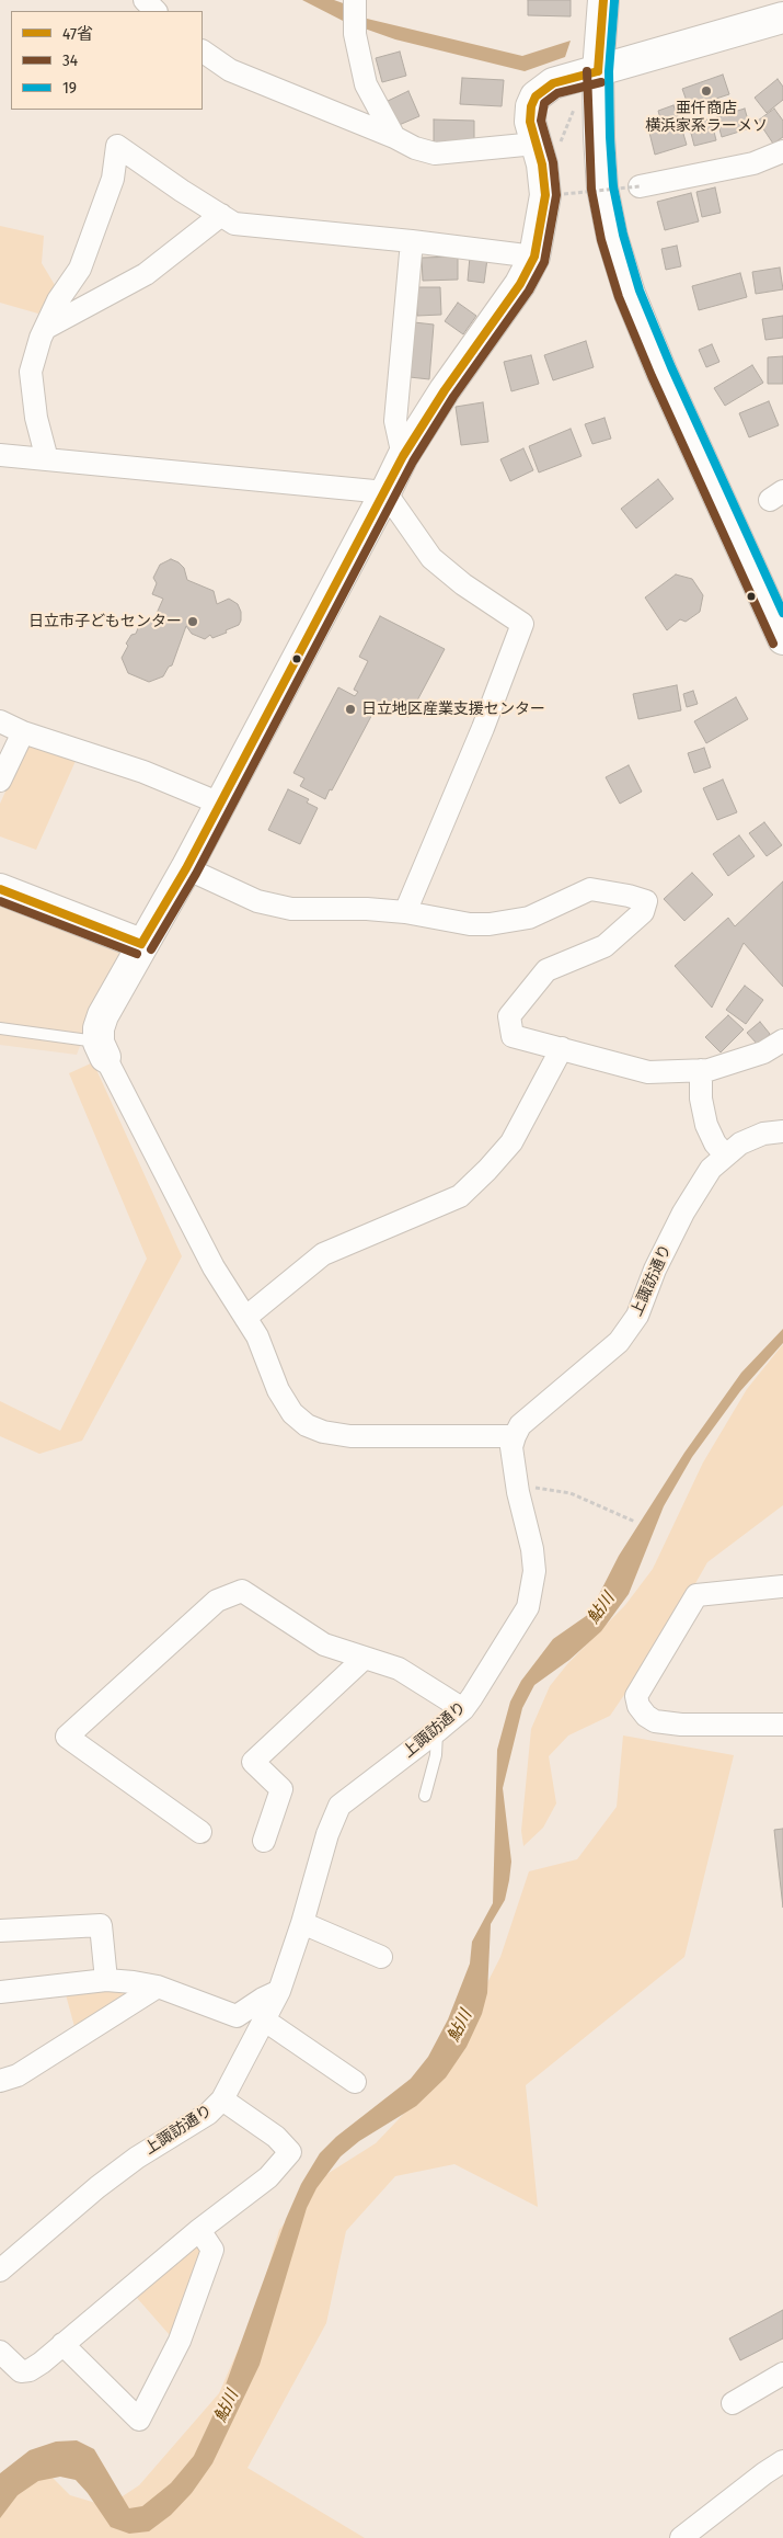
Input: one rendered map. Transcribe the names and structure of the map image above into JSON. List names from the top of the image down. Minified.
{"streets":{"street":["上諏訪通り"]},"water":["鮎川"],"places":["亜仟商店 横浜家系ラーメソ","日立市子どもセンター","日立地区産業支援センター"],"lines":["transit line 47省","transit line 19","transit line 34"],"legend":["47省","34","19"]}
